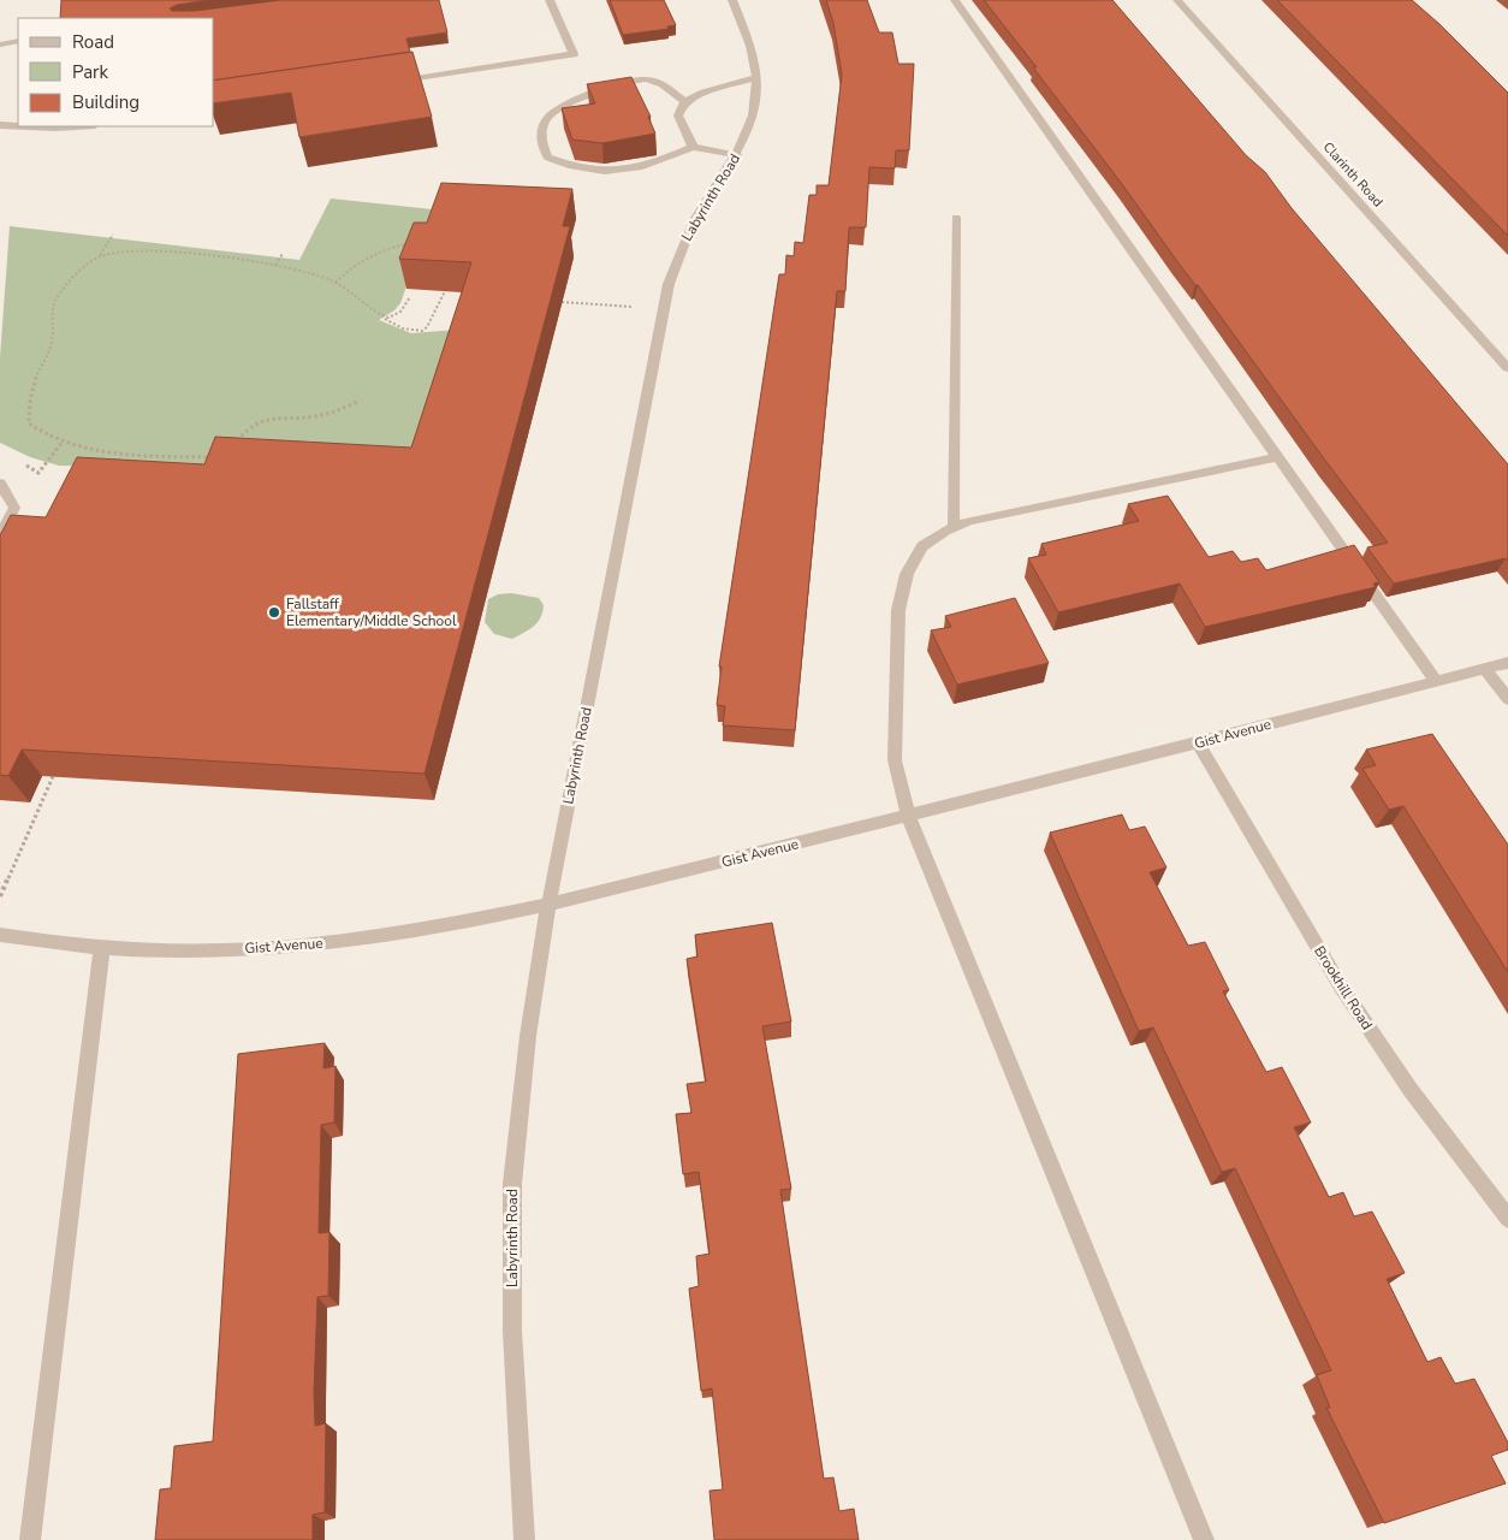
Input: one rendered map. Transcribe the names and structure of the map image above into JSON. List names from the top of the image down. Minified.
{"streets":{"street":["Clarinth Road","Labyrinth Road","Gist Avenue","Brookhill Road"]},"crossings":[["Labyrinth Road","Gist Avenue"],["Gist Avenue","Brookhill Road"]],"places":["Fallstaff Elementary/Middle School"],"legend":["Road","Park","Building"]}
